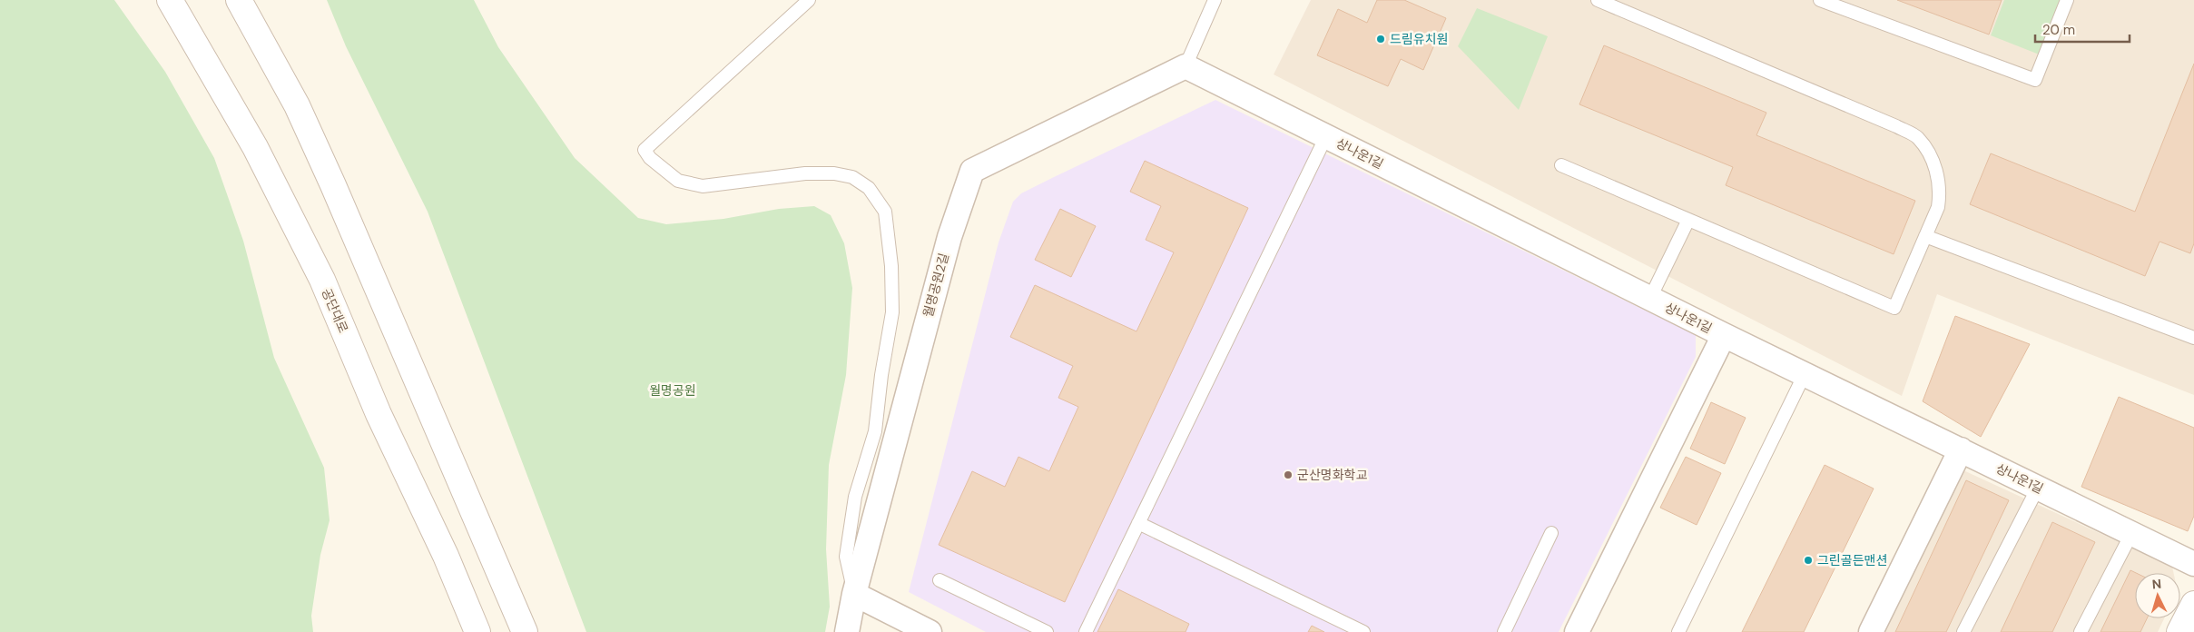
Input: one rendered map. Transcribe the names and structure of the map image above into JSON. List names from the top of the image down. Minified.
{"streets":{"street":["상나운1길","월명공원2길","공단대로"]},"crossings":[["상나운1길","월명공원2길"]],"parks":["월명공원"],"places":["드림유치원","군산명화학교","그린골든맨션"],"scale_bar":"20 m","north":"top"}
